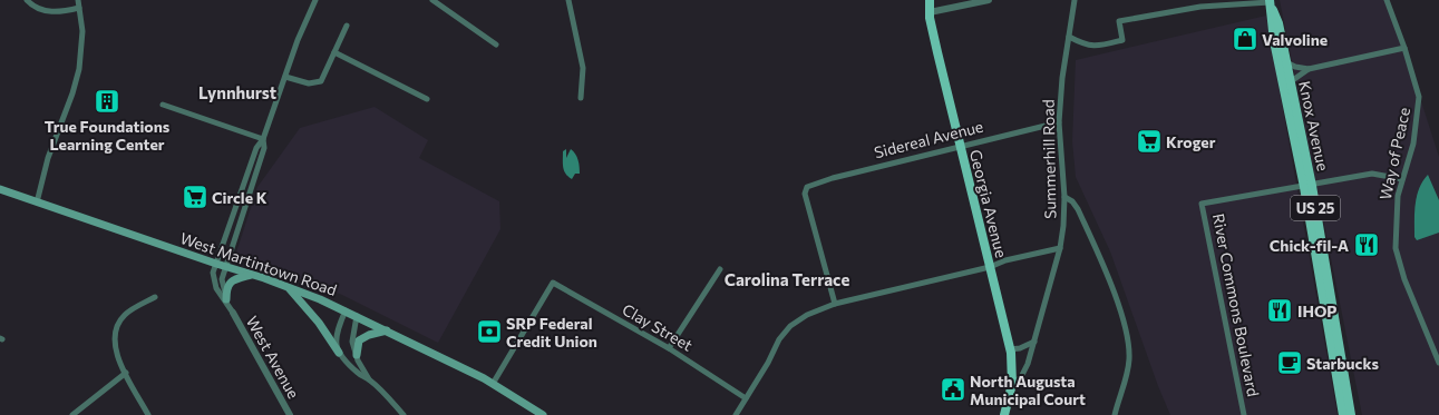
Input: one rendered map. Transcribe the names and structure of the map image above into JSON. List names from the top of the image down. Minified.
{"streets":{"main road":["Knox Avenue","Georgia Avenue","US 25","West Martintown Road"],"street":["Sidereal Avenue","Way of Peace","Summerhill Road","River Commons Boulevard","Clay Street","West Avenue"]},"crossings":[["Knox Avenue","River Commons Boulevard"],["Sidereal Avenue","Summerhill Road"],["Sidereal Avenue","Georgia Avenue"],["Summerhill Road","Georgia Avenue"],["West Martintown Road","Clay Street"],["West Martintown Road","West Avenue"]],"districts":["Lynnhurst","Carolina Terrace"],"places":{"shop":["Valvoline"],"building":["True Foundations Learning Center"],"supermarket":["Kroger","Circle K"],"restaurant":["Chick-fil-A","IHOP"],"bank":["SRP Federal Credit Union"],"cafe":["Starbucks"],"public building":["North Augusta Municipal Court"]}}
